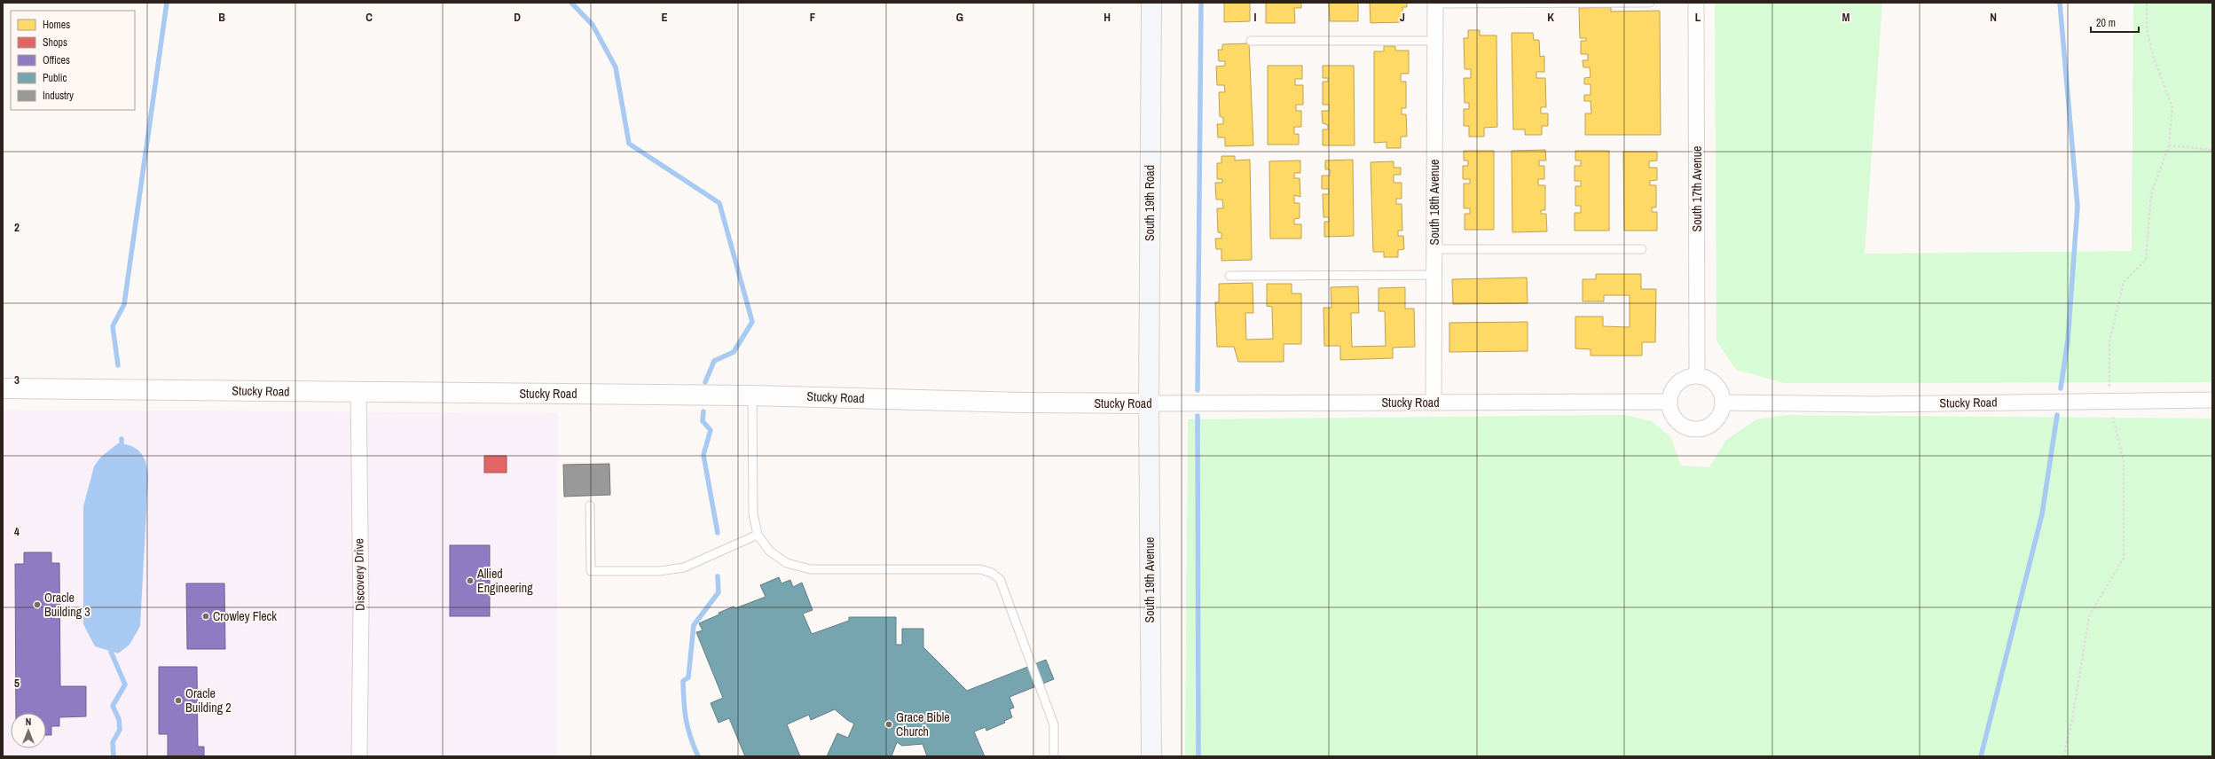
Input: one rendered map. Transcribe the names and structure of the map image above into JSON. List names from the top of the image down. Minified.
{"streets":{"main road":["South 19th Road","South 19th Avenue"],"street":["South 17th Avenue","South 18th Avenue","Stucky Road","Discovery Drive"]},"crossings":[["South 17th Avenue","Stucky Road"],["South 18th Avenue","Stucky Road"],["South 19th Road","Stucky Road"],["South 19th Road","South 19th Avenue"],["Stucky Road","Discovery Drive"],["Stucky Road","South 19th Avenue"]],"places":["Allied Engineering","Oracle Building 3","Crowley Fleck","Oracle Building 2","Grace Bible Church"],"legend":["Homes","Shops","Offices","Public","Industry"],"scale_bar":"20 m","north":"top","grid":{"columns":["B","C","D","E","F","G","H","I","J","K","L","M","N"],"rows":["2","3","4","5"]}}
